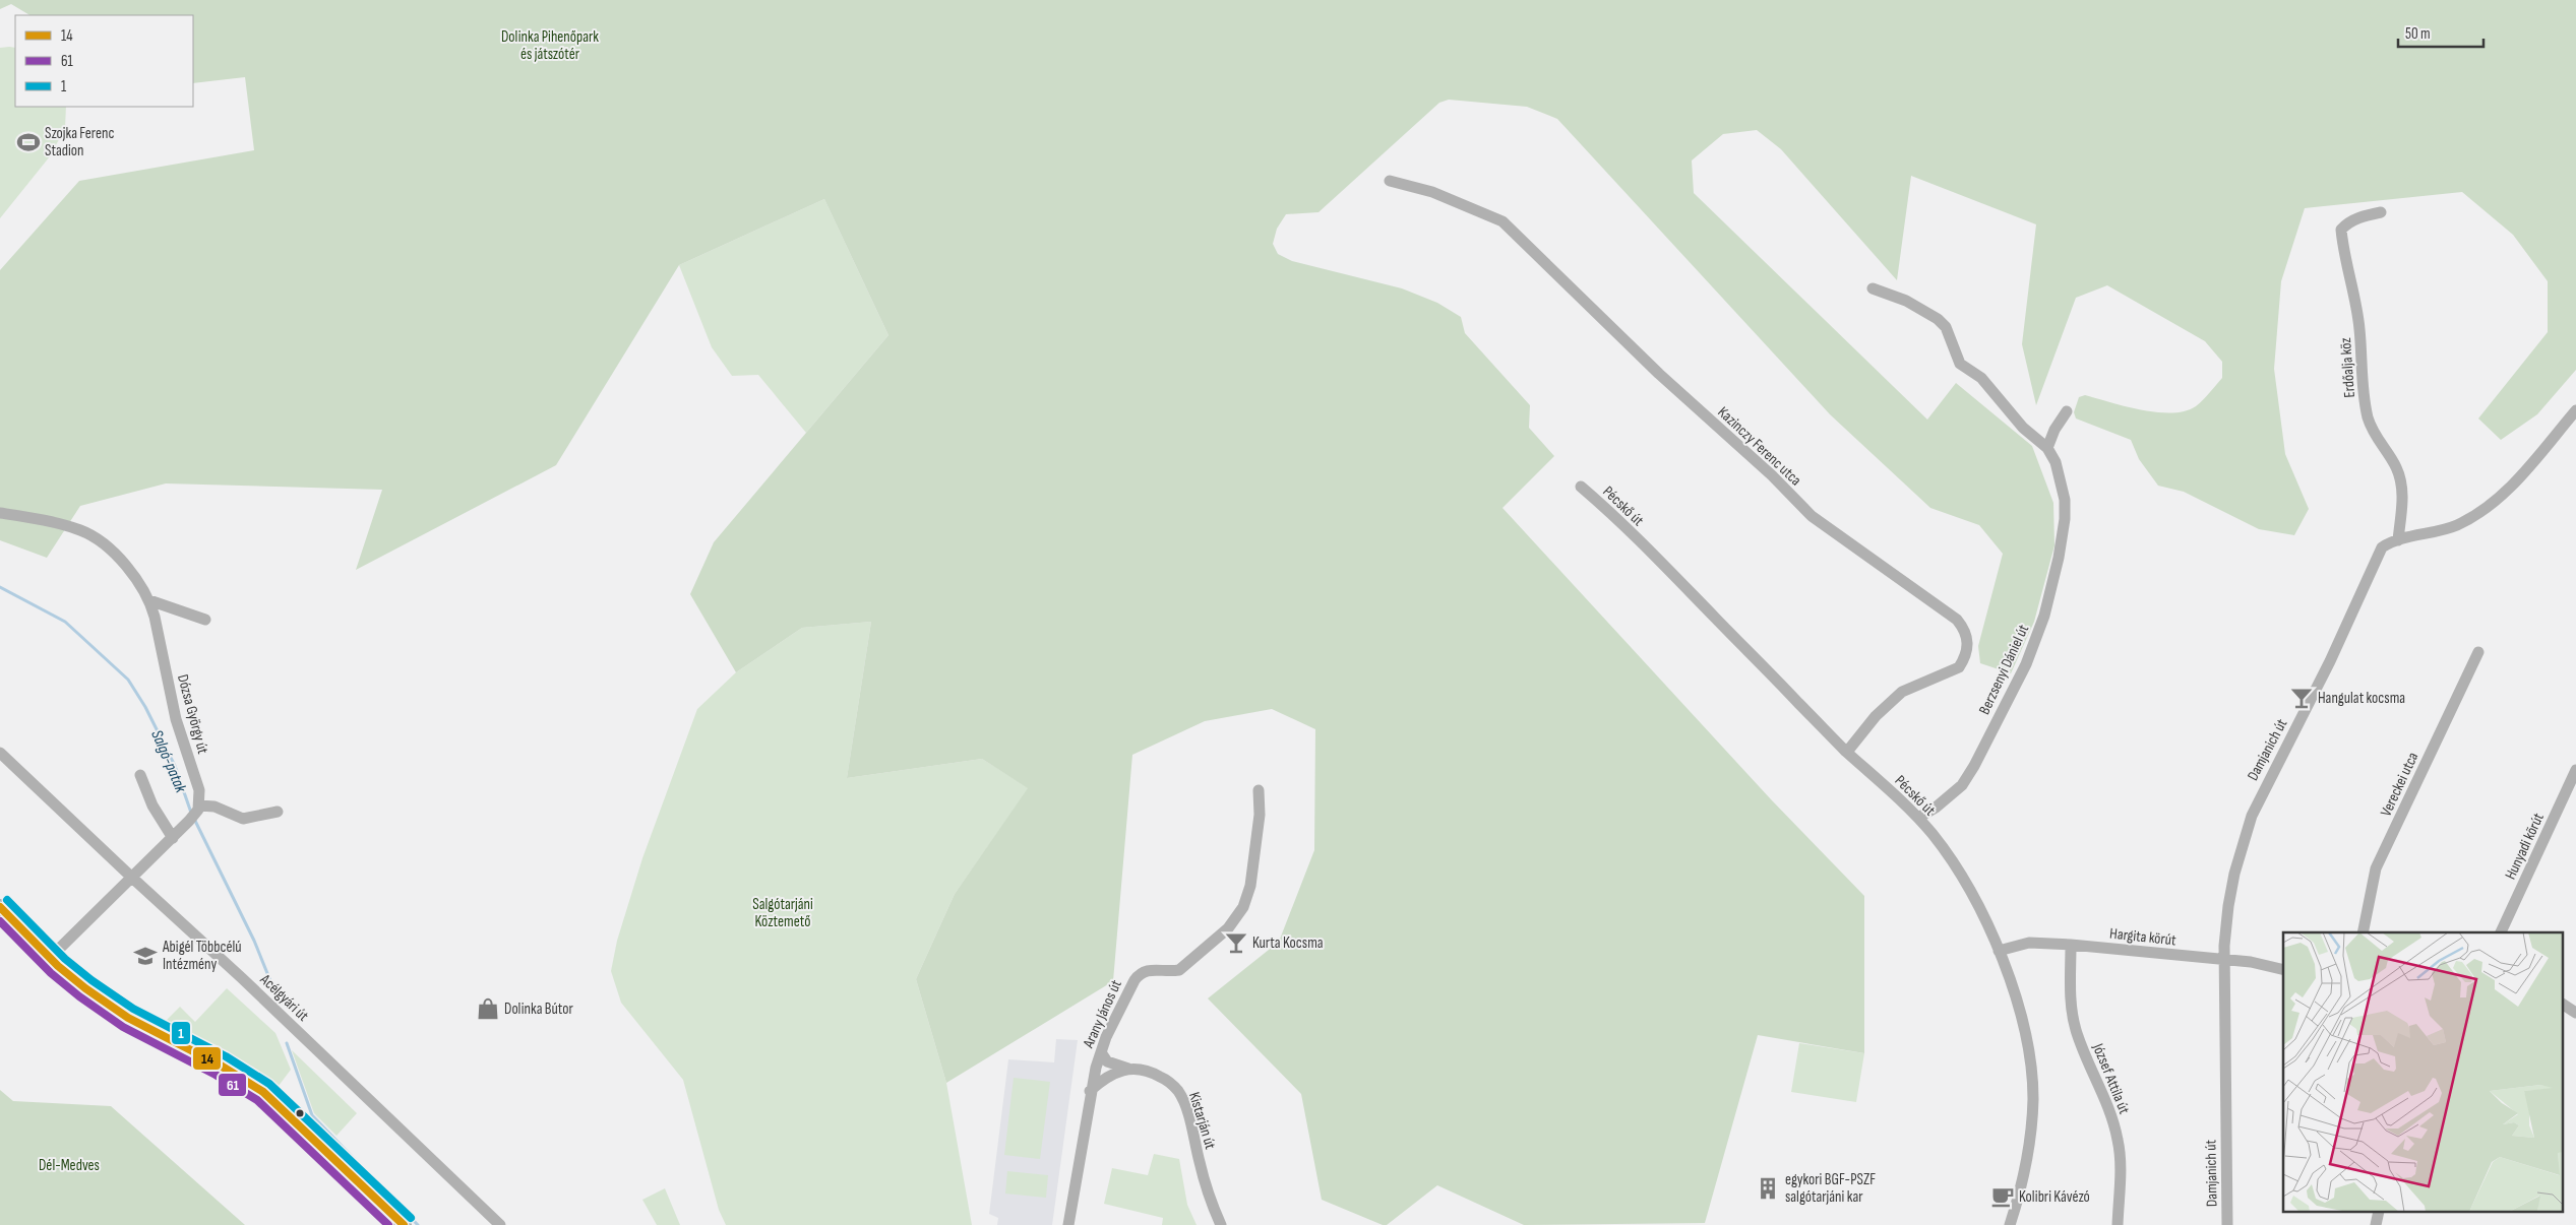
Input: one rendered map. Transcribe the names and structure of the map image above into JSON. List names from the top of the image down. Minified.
{"streets":{"street":["Erdőalja köz","Kazinczy Ferenc utca","Pécskő út","Berzsenyi Dániel út","Dózsa György út","Damjanich út","Vereckei utca","Hunyadi körút","Hargita körút","Acélgyári út","Arany János út","József Attila út","Kistarján út"]},"crossings":[["Erdőalja köz","Damjanich út"],["Kazinczy Ferenc utca","Pécskő út"],["Pécskő út","Berzsenyi Dániel út"],["Pécskő út","Hargita körút"],["Damjanich út","Hargita körút"],["Hargita körút","József Attila út"],["Arany János út","Kistarján út"]],"water":["Salgó-patak"],"parks":["Dolinka Pihenőpark és játszótér","Salgótarjáni Köztemető","Dél-Medves"],"places":{"sports":["Szojka Ferenc Stadion"],"bar":["Hangulat kocsma","Kurta Kocsma"],"school or university":["Abigél Többcélú Intézmény"],"shop":["Dolinka Bútor"],"building":["egykori BGF-PSZF salgótarjáni kar"],"cafe":["Kolibri Kávézó"]},"lines":["transit line 1","transit line 14","transit line 61"],"legend":["14","61","1"],"scale_bar":"50 m"}
